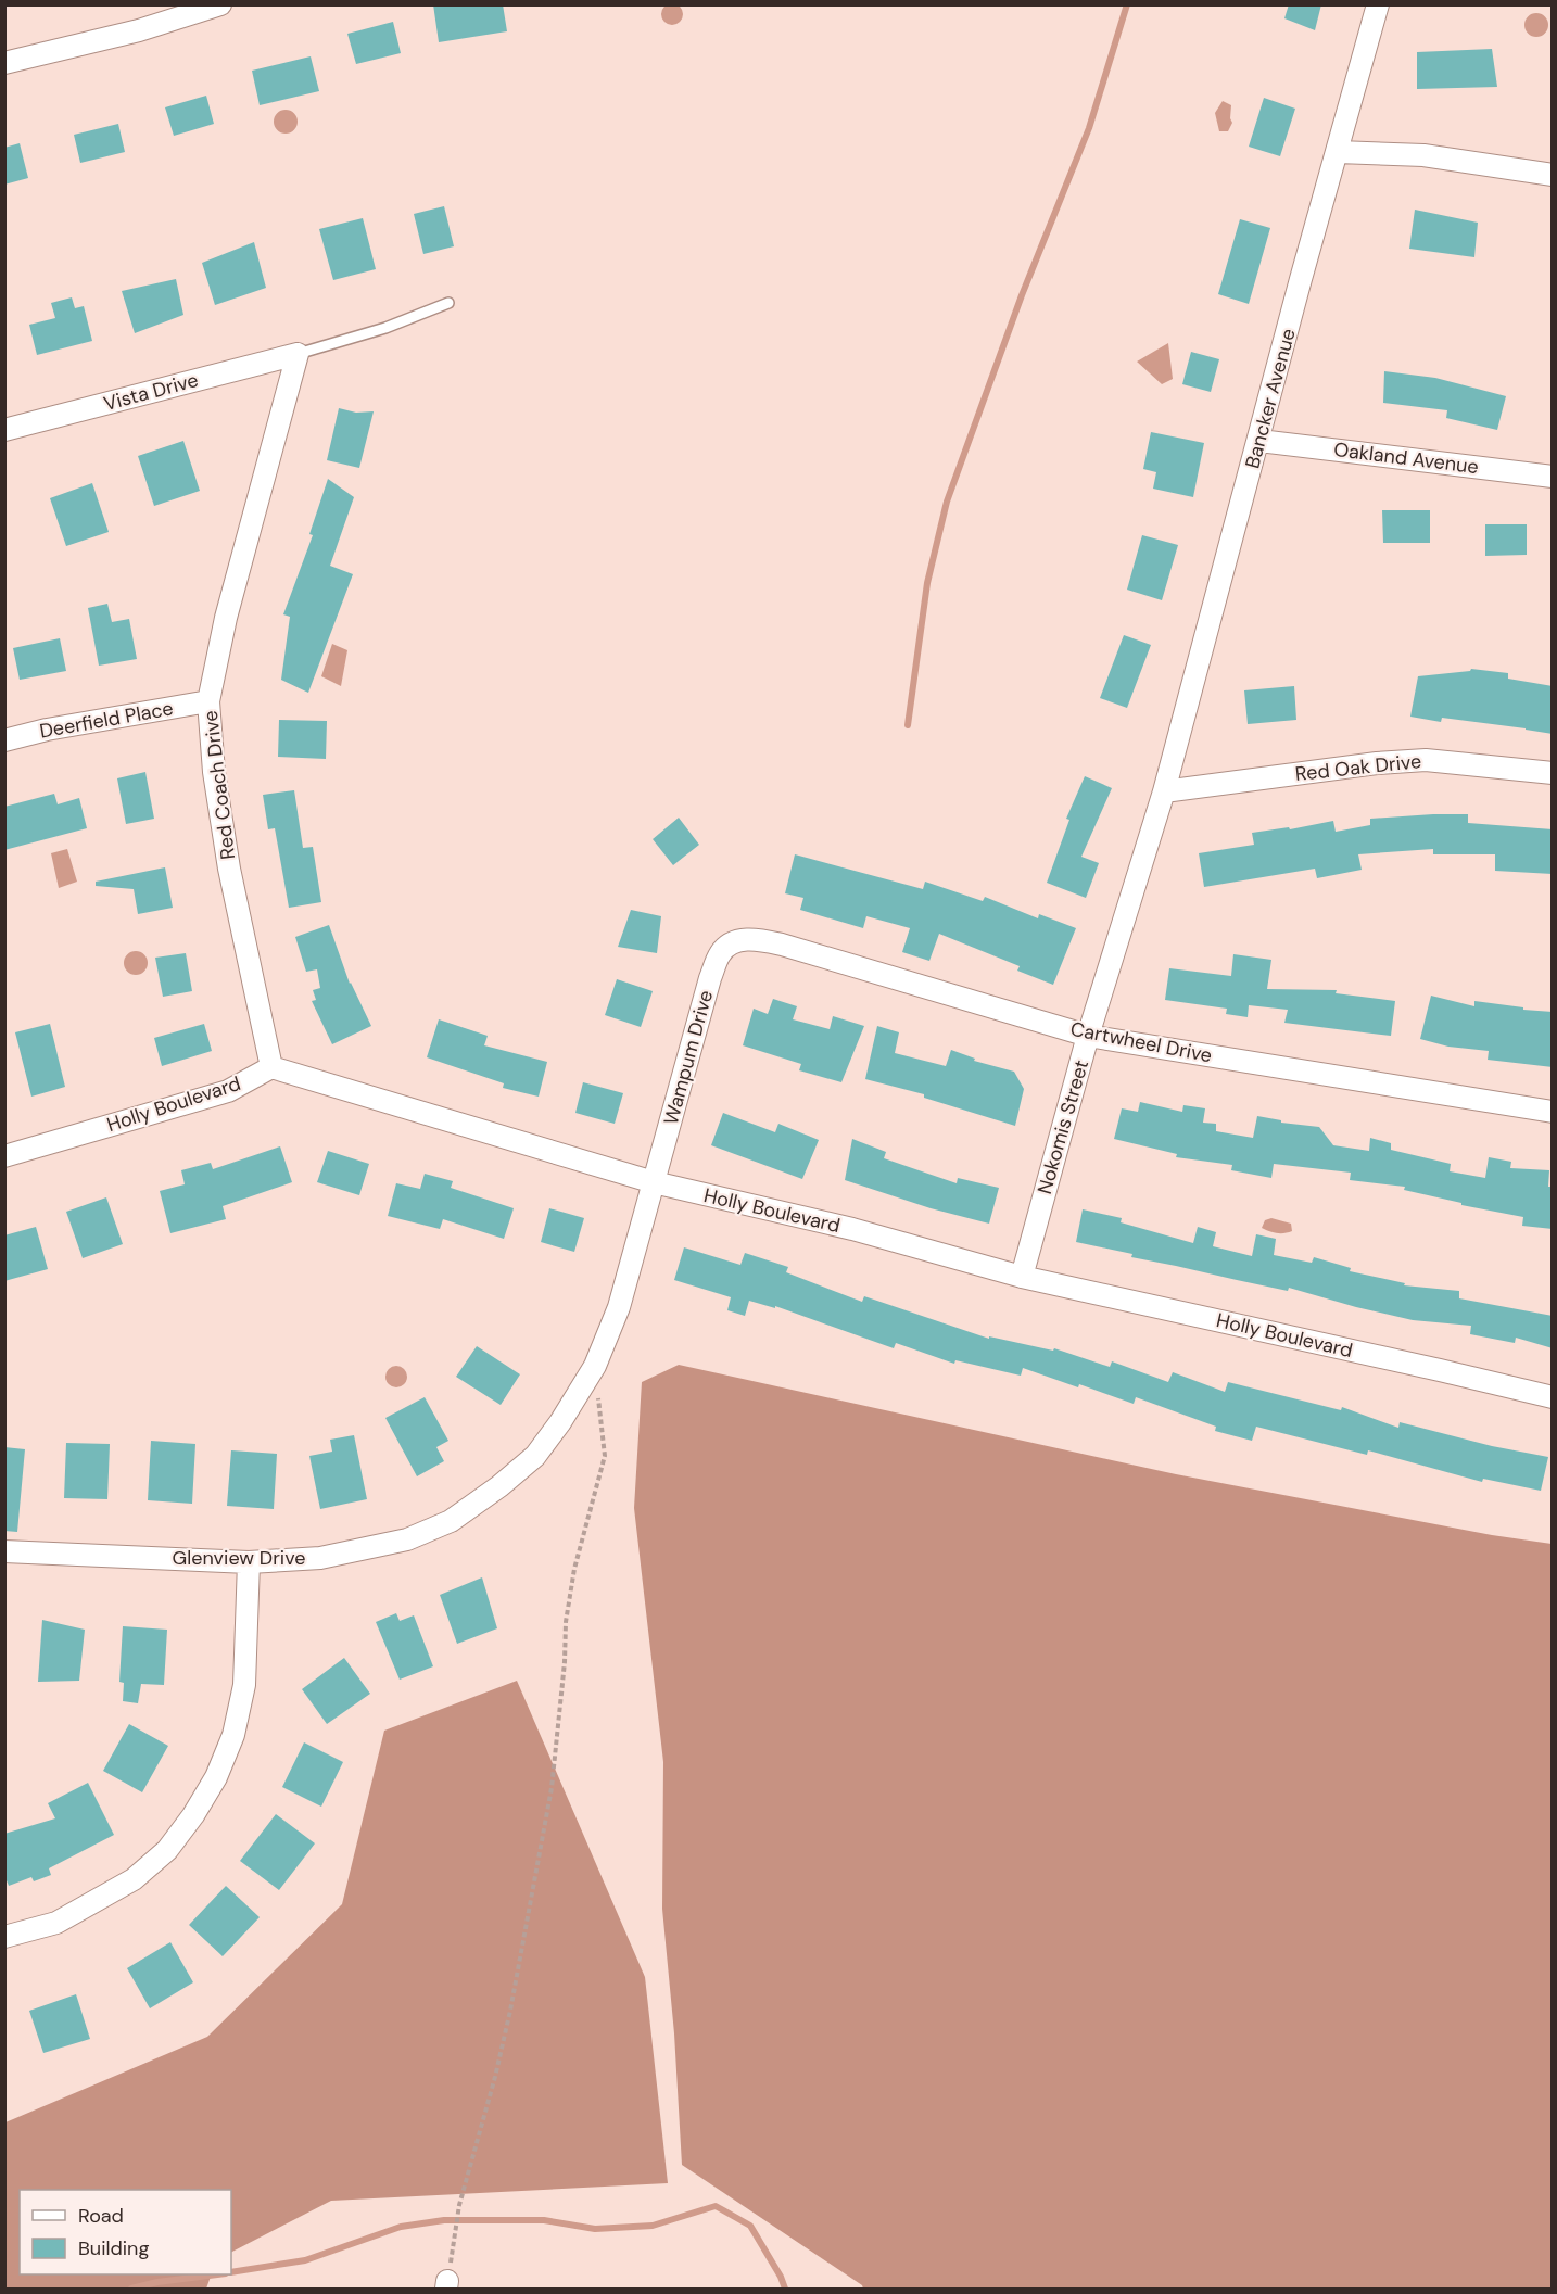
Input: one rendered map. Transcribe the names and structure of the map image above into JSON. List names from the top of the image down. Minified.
{"streets":{"street":["Vista Drive","Bancker Avenue","Oakland Avenue","Deerfield Place","Red Oak Drive","Red Coach Drive","Cartwheel Drive","Wampum Drive","Holly Boulevard","Nokomis Street","Glenview Drive"]},"crossings":[["Vista Drive","Red Coach Drive"],["Bancker Avenue","Oakland Avenue"],["Bancker Avenue","Red Oak Drive"],["Bancker Avenue","Nokomis Street"],["Deerfield Place","Red Coach Drive"],["Red Oak Drive","Nokomis Street"],["Red Coach Drive","Holly Boulevard"],["Cartwheel Drive","Wampum Drive"],["Cartwheel Drive","Nokomis Street"],["Wampum Drive","Holly Boulevard"],["Wampum Drive","Glenview Drive"],["Holly Boulevard","Nokomis Street"],["Holly Boulevard","Glenview Drive"]],"legend":["Road","Building"]}
